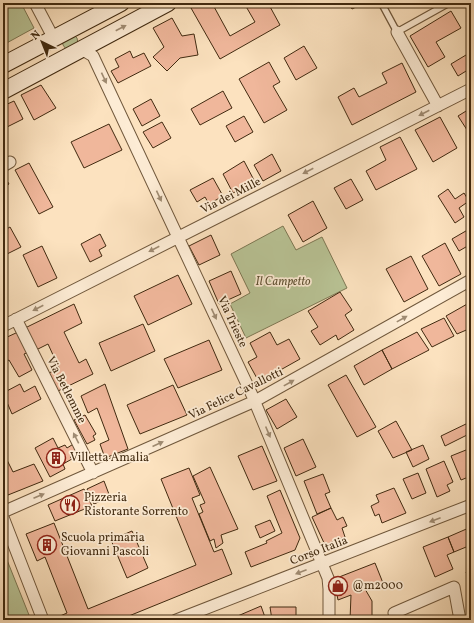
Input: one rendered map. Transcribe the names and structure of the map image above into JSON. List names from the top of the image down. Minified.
{"streets":{"street":["Via dei Mille","Via Trieste","Via Betlemme","Via Felice Cavallotti","Corso Italia"]},"crossings":[["Via dei Mille","Via Trieste"],["Via dei Mille","Via Betlemme"],["Via Trieste","Via Felice Cavallotti"],["Via Trieste","Corso Italia"],["Via Betlemme","Via Felice Cavallotti"]],"one_way":["Via dei Mille","Via Trieste","Via Betlemme","Via Felice Cavallotti","Corso Italia"],"parks":["Il Campetto"],"places":{"building":["Villetta Amalia","Scuola primaria Giovanni Pascoli"],"restaurant":["Pizzeria Ristorante Sorrento"],"shop":["@m2000"]},"north":"top left"}
